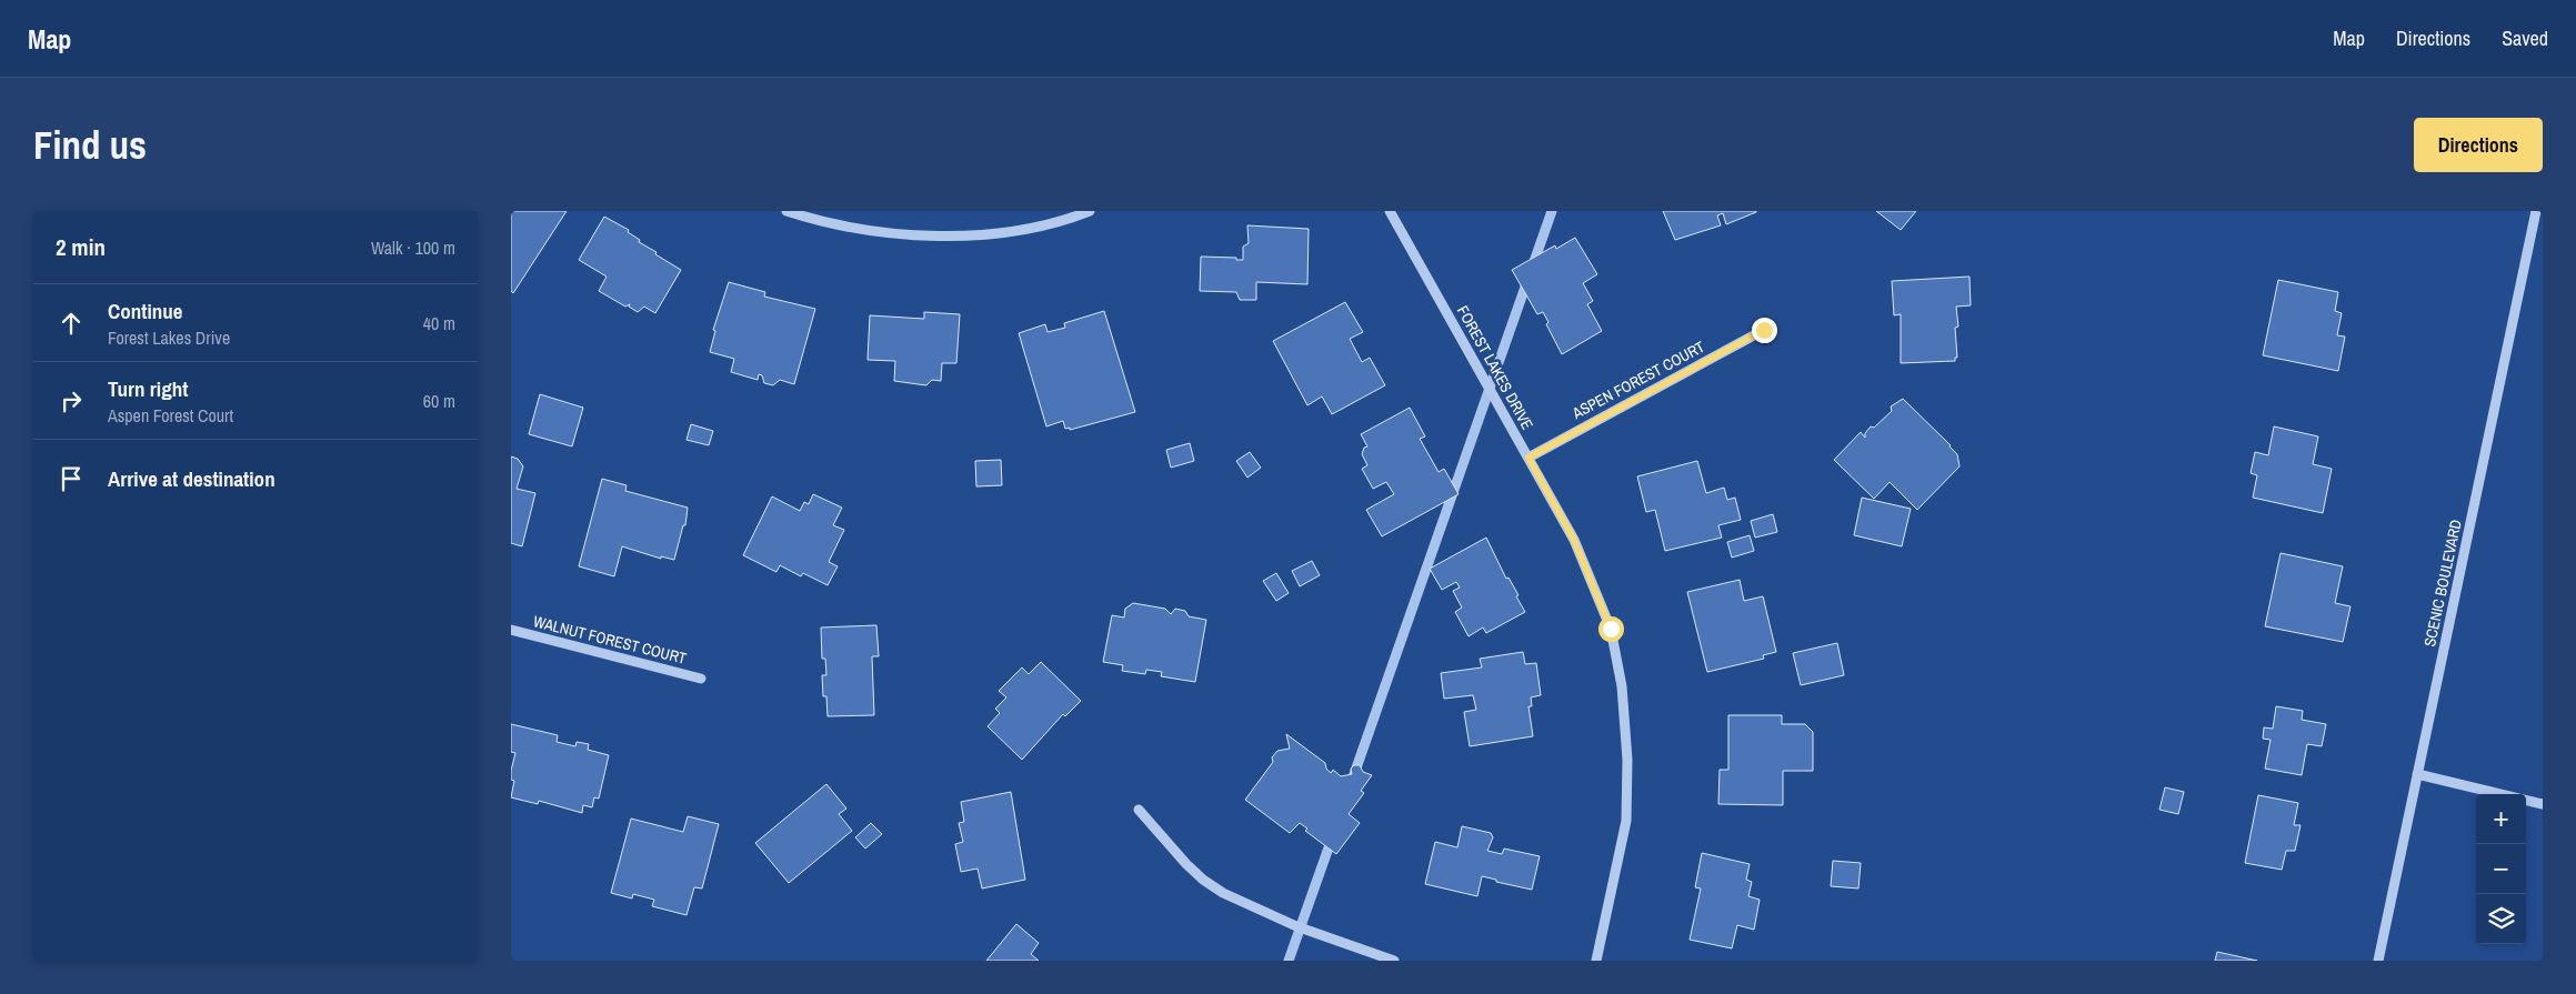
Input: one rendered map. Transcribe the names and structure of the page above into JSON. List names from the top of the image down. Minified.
{"streets":{"street":["FOREST LAKES DRIVE","ASPEN FOREST COURT","SCENIC BOULEVARD","WALNUT FOREST COURT"]},"crossings":[["FOREST LAKES DRIVE","ASPEN FOREST COURT"]],"page":{"header":"Map","nav":["Map","Directions","Saved"],"buttons":"Directions","title":"Find us","heading":["2 min","Walk · 100 m"],"list":[["Continue","Forest Lakes Drive","40 m"],["Turn right","Aspen Forest Court","60 m"],"Arrive at destination"],"map_buttons":["+","−"]}}
